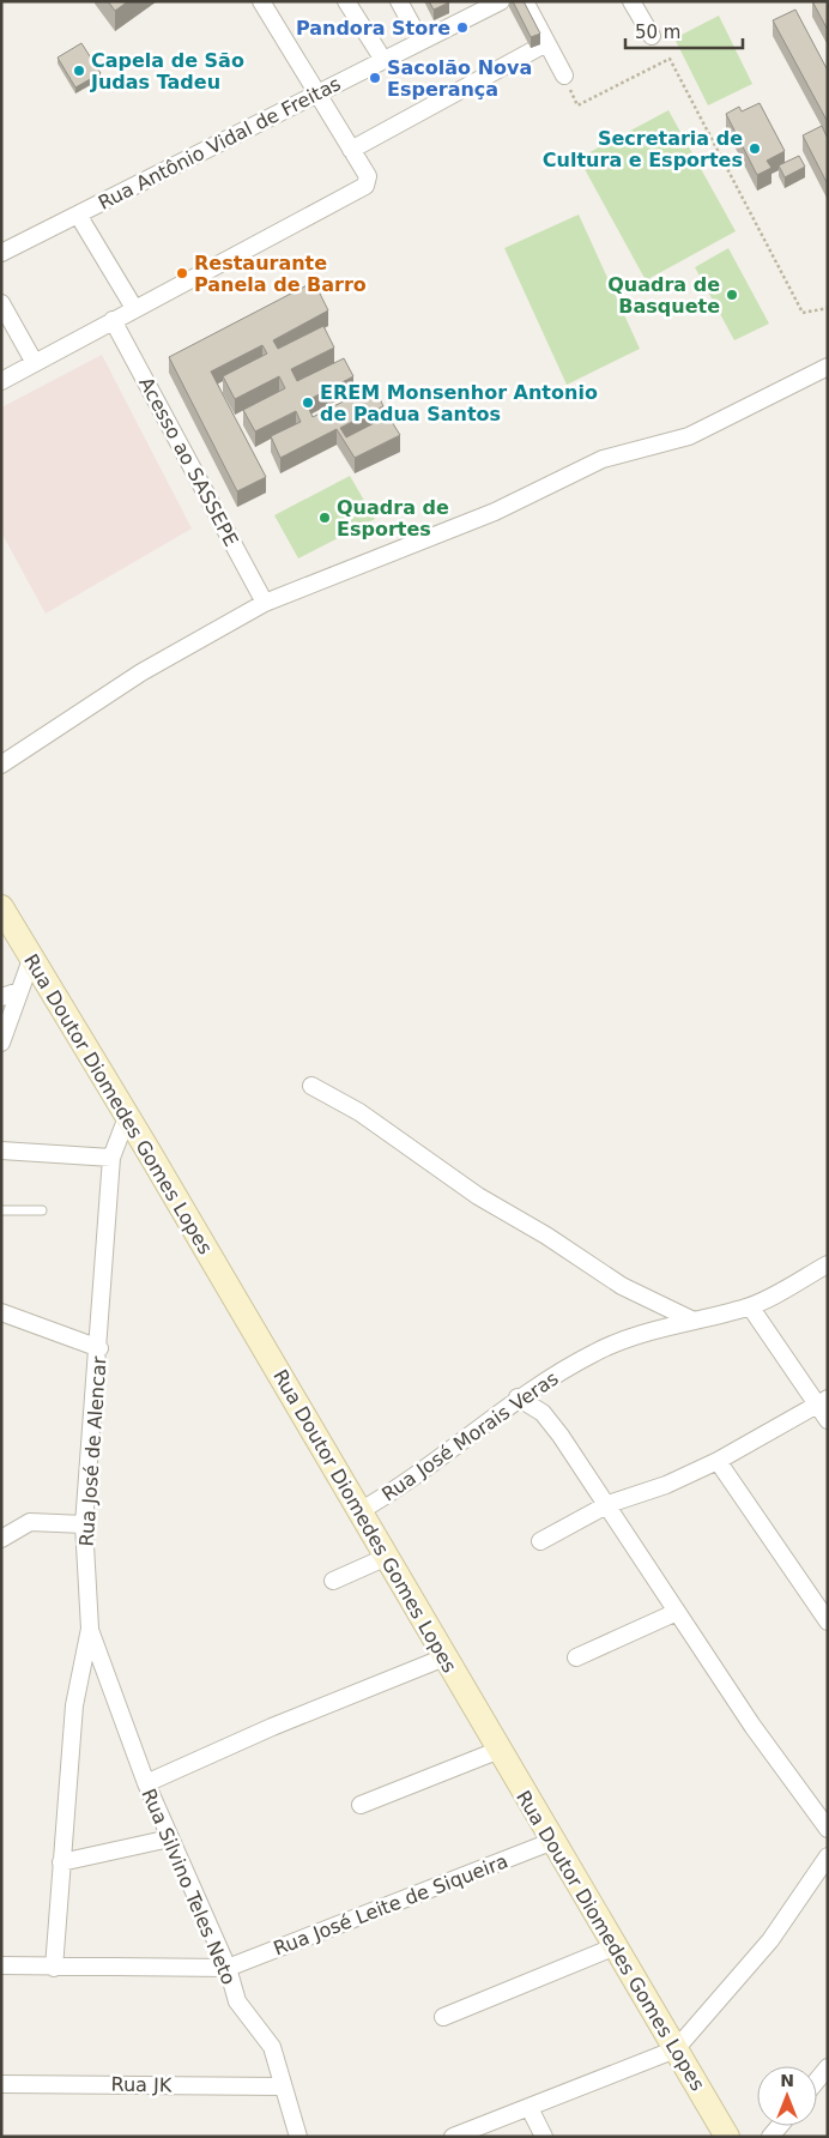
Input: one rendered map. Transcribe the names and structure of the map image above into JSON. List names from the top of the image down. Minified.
{"streets":{"street":["Rua Antônio Vidal de Freitas","Acesso ao SASSEPE","Rua Doutor Diomedes Gomes Lopes","Rua José Morais Veras","Rua José de Alencar","Rua Silvino Teles Neto","Rua José Leite de Siqueira","Rua JK"]},"crossings":[["Rua Doutor Diomedes Gomes Lopes","Rua José Morais Veras"],["Rua Doutor Diomedes Gomes Lopes","Rua José de Alencar"],["Rua Doutor Diomedes Gomes Lopes","Rua José Leite de Siqueira"],["Rua José de Alencar","Rua Silvino Teles Neto"],["Rua Silvino Teles Neto","Rua José Leite de Siqueira"],["Rua Silvino Teles Neto","Rua JK"]],"places":["Pandora Store","Capela de São Judas Tadeu","Sacolão Nova Esperança","Secretaria de Cultura e Esportes","Restaurante Panela de Barro","Quadra de Basquete","EREM Monsenhor Antonio de Padua Santos","Quadra de Esportes"],"scale_bar":"50 m","north":"top"}
